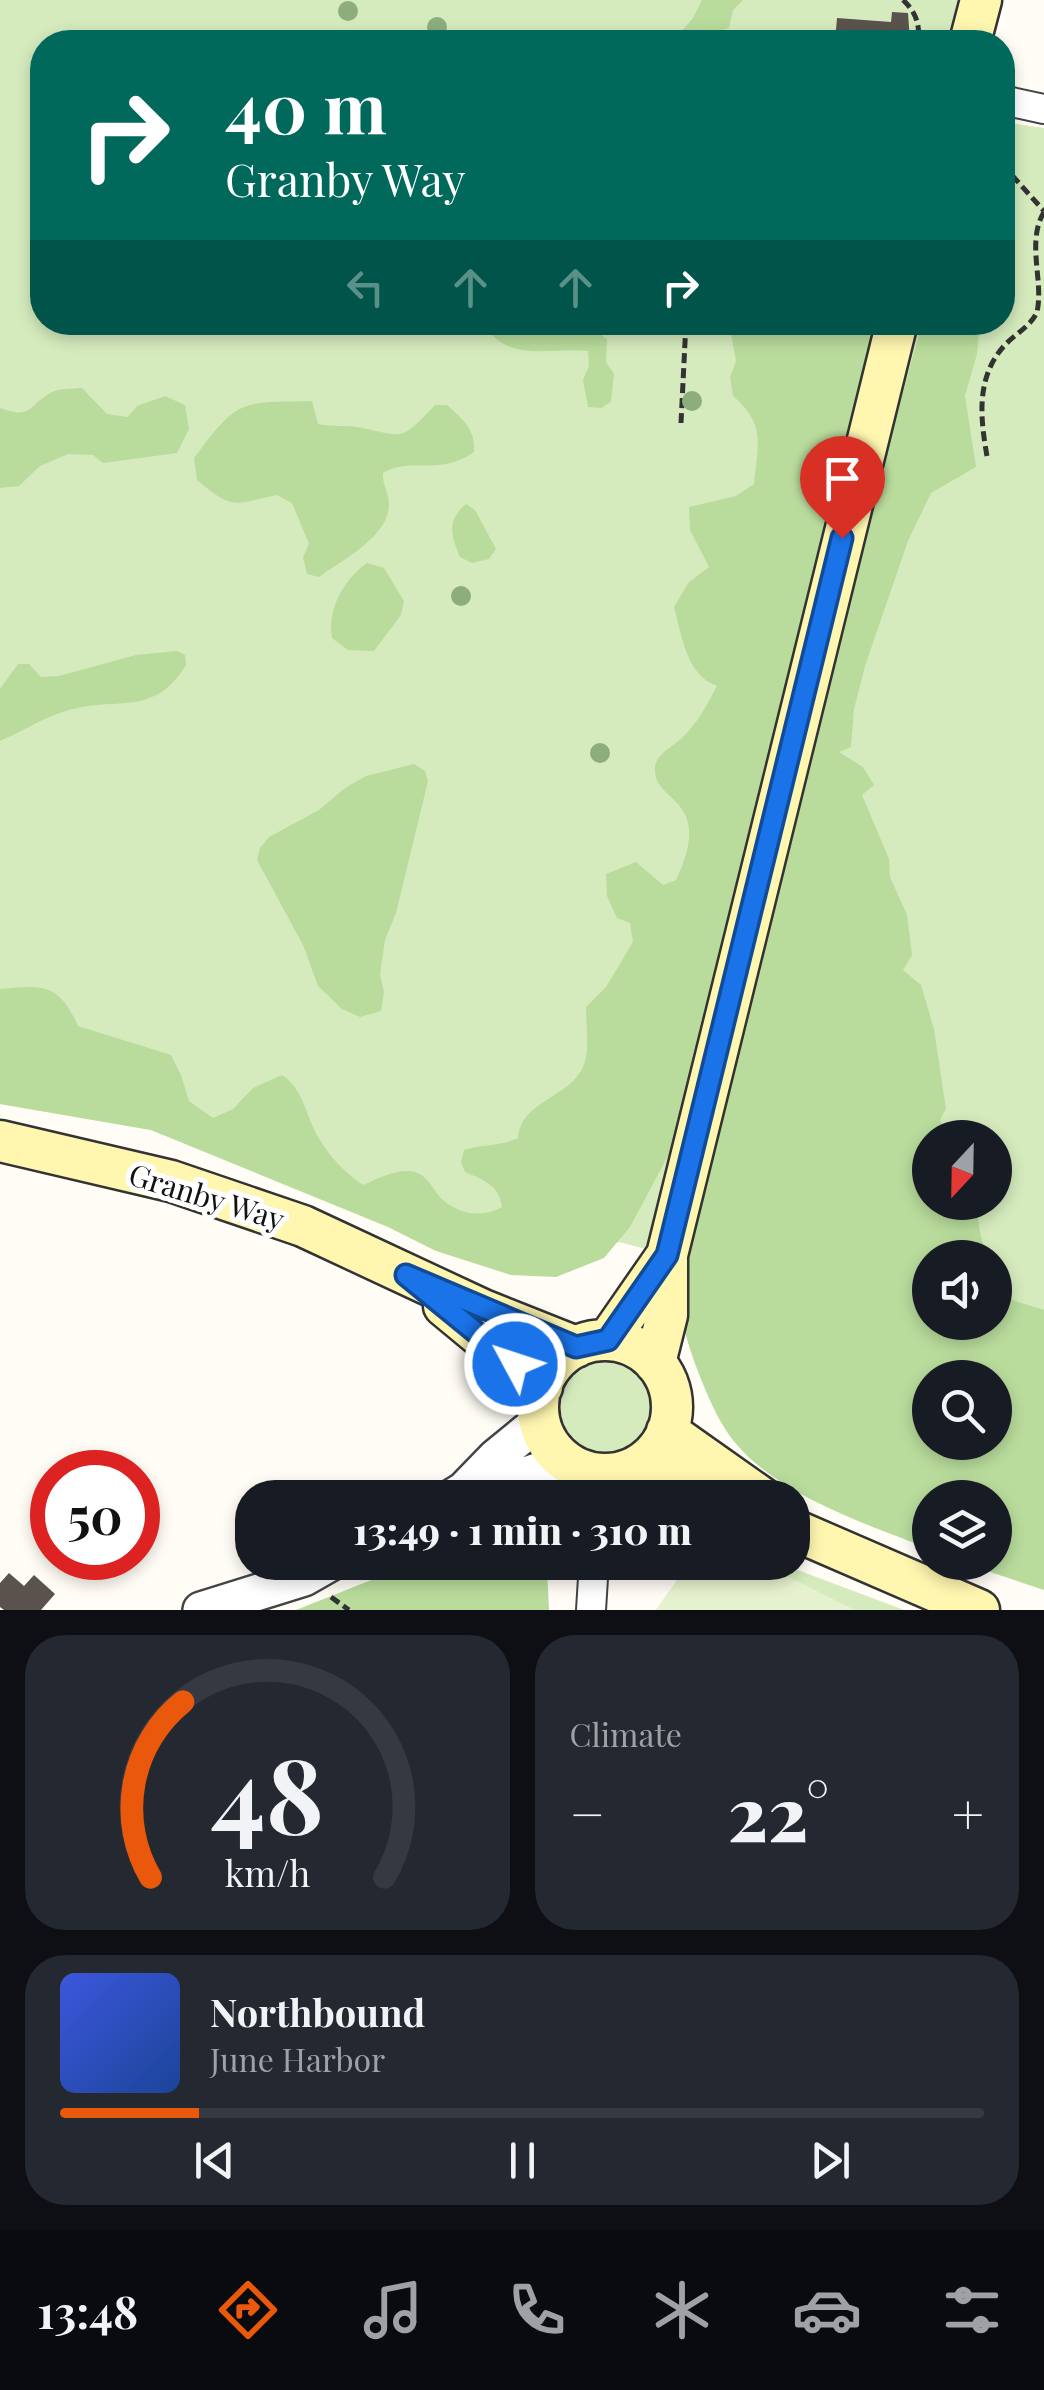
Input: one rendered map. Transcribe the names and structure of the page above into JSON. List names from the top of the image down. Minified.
{"streets":{"main road":["Granby Way"]},"north":"bottom","page":{"turn":["40 m","Granby Way"],"limit":"50","trip":"13:49 · 1 min · 310 m","tile":"Climate","heat":["−","22°","+"],"song":["Northbound","June Harbor"],"tabs":"13:48","gauge":["48","km/h"]}}
